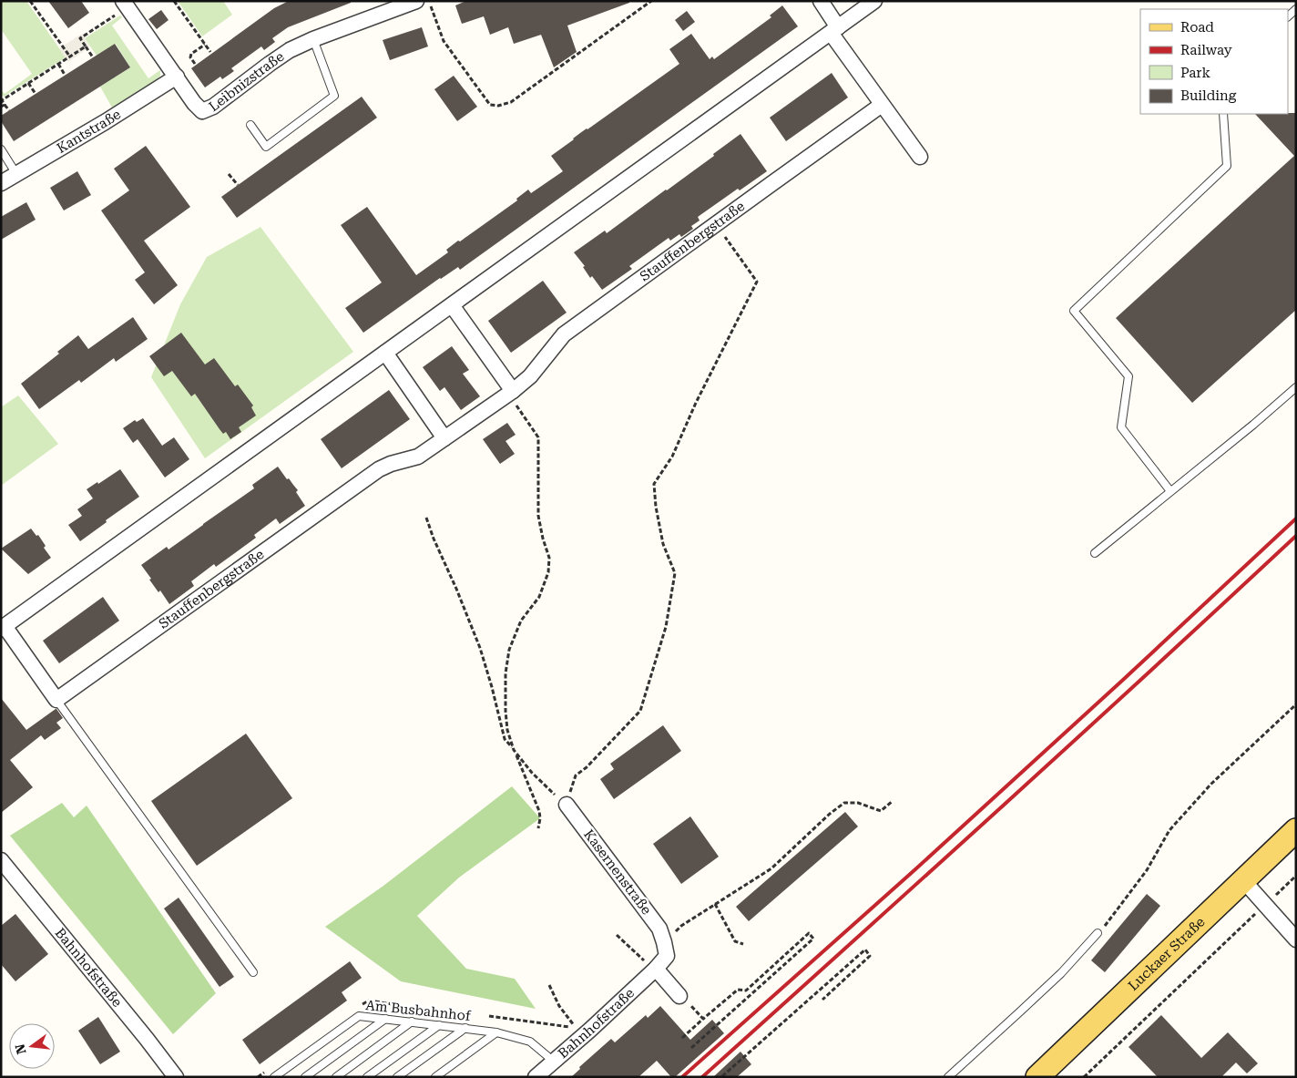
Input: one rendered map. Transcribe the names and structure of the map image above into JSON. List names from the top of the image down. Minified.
{"streets":{"main road":["Luckaer Straße"],"street":["Leibnizstraße","Kantstraße","Stauffenbergstraße","Kasernenstraße","Bahnhofstraße"],"lane":["Am Busbahnhof"]},"crossings":[["Leibnizstraße","Kantstraße"],["Kasernenstraße","Bahnhofstraße"],["Bahnhofstraße","Am Busbahnhof"]],"legend":["Road","Railway","Park","Building"],"north":"left"}
